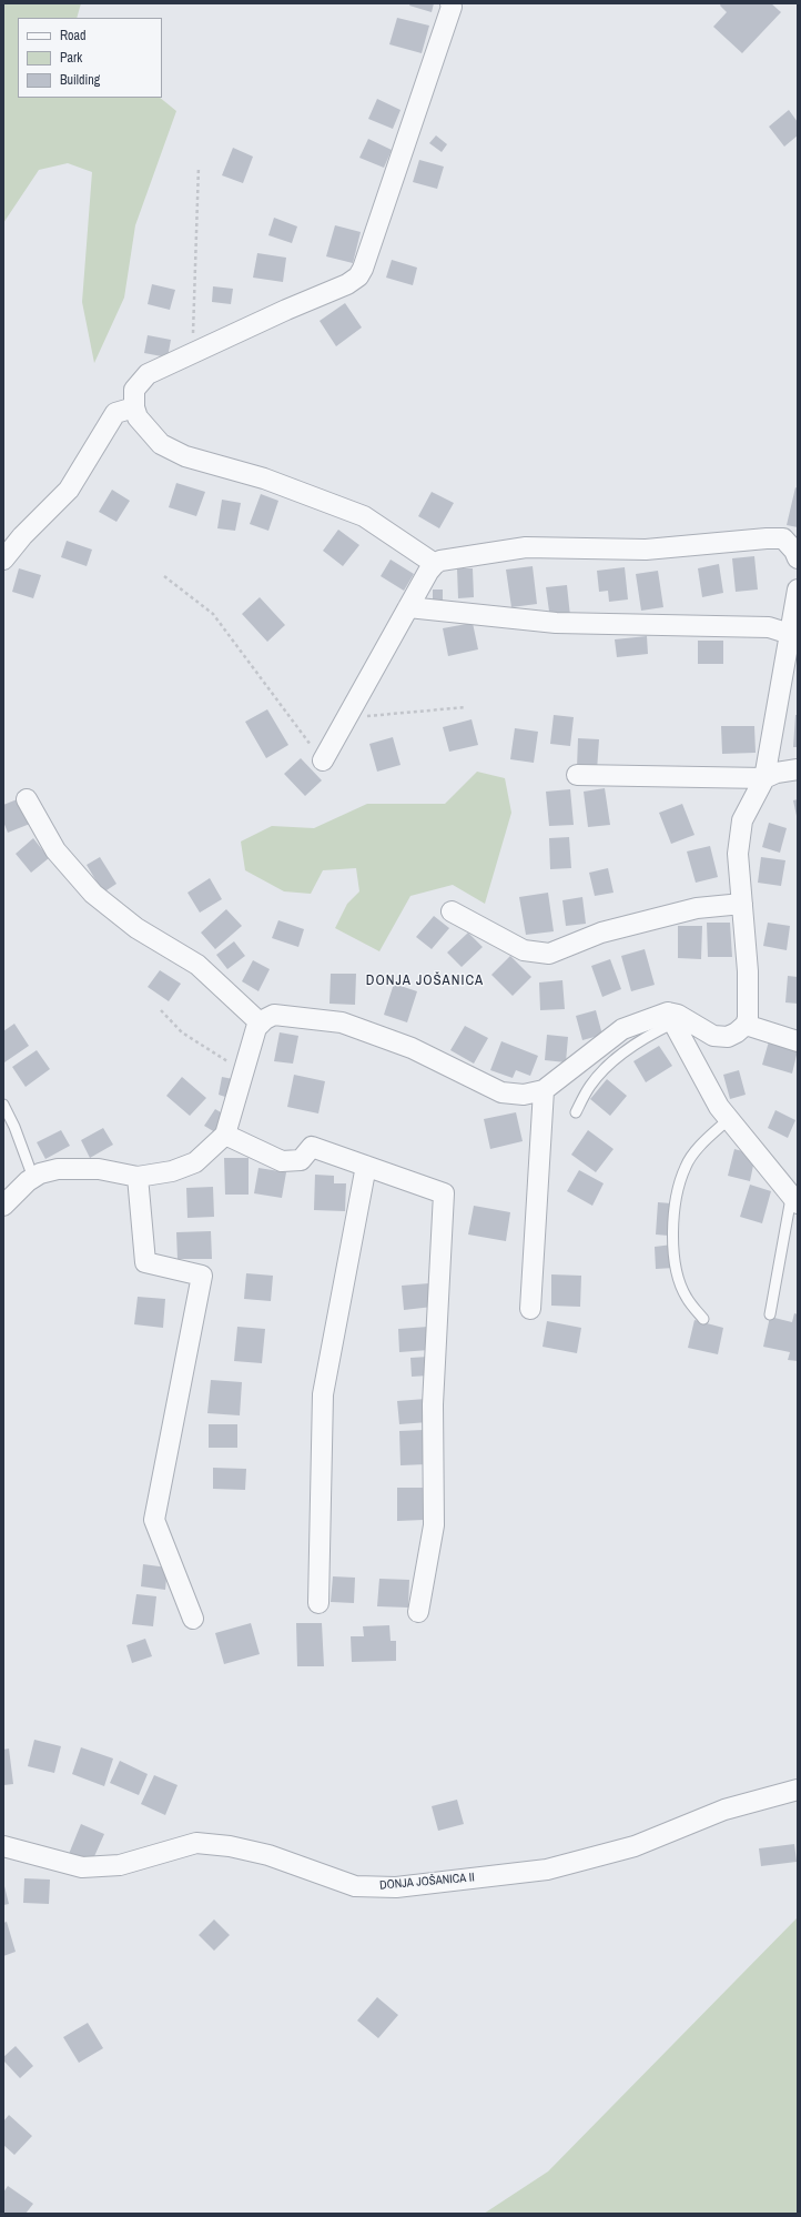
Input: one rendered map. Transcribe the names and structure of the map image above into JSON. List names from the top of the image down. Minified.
{"streets":{"street":["DONJA JOŠANICA II"]},"districts":["DONJA JOŠANICA"],"legend":["Road","Park","Building"]}
